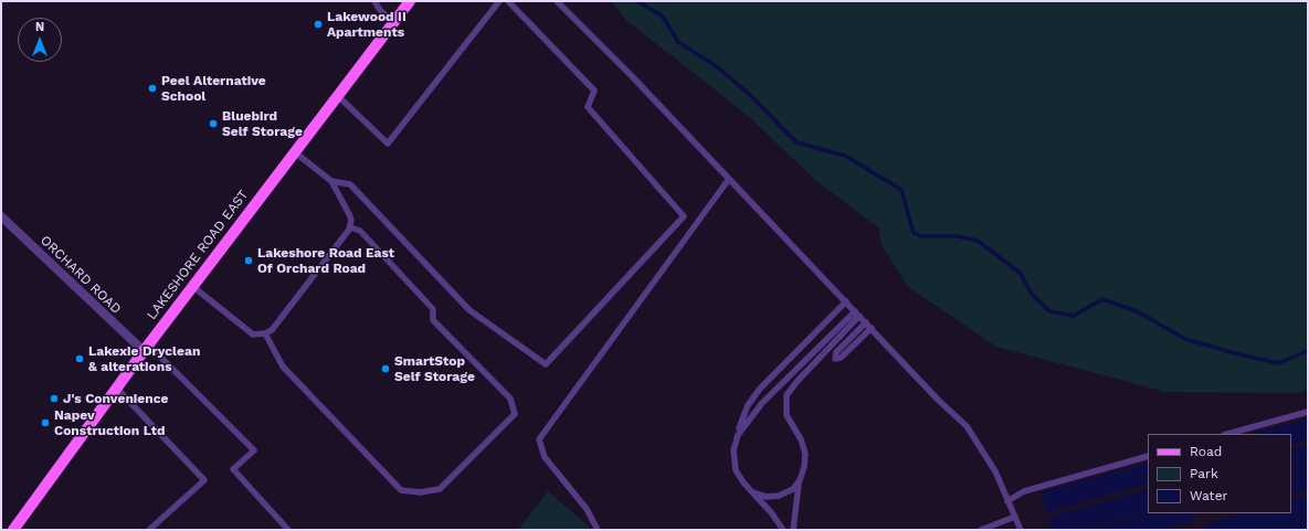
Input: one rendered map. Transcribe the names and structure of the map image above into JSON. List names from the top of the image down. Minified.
{"streets":{"main road":["LAKESHORE ROAD EAST"],"street":["ORCHARD ROAD"]},"crossings":[["LAKESHORE ROAD EAST","ORCHARD ROAD"]],"places":["Lakewood II Apartments","Peel Alternative School","Bluebird Self Storage","Lakeshore Road East Of Orchard Road","Lakexie Dryclean & alterations","SmartStop Self Storage","J's Convenience","Napev Construction Ltd"],"legend":["Road","Park","Water"],"north":"top"}
